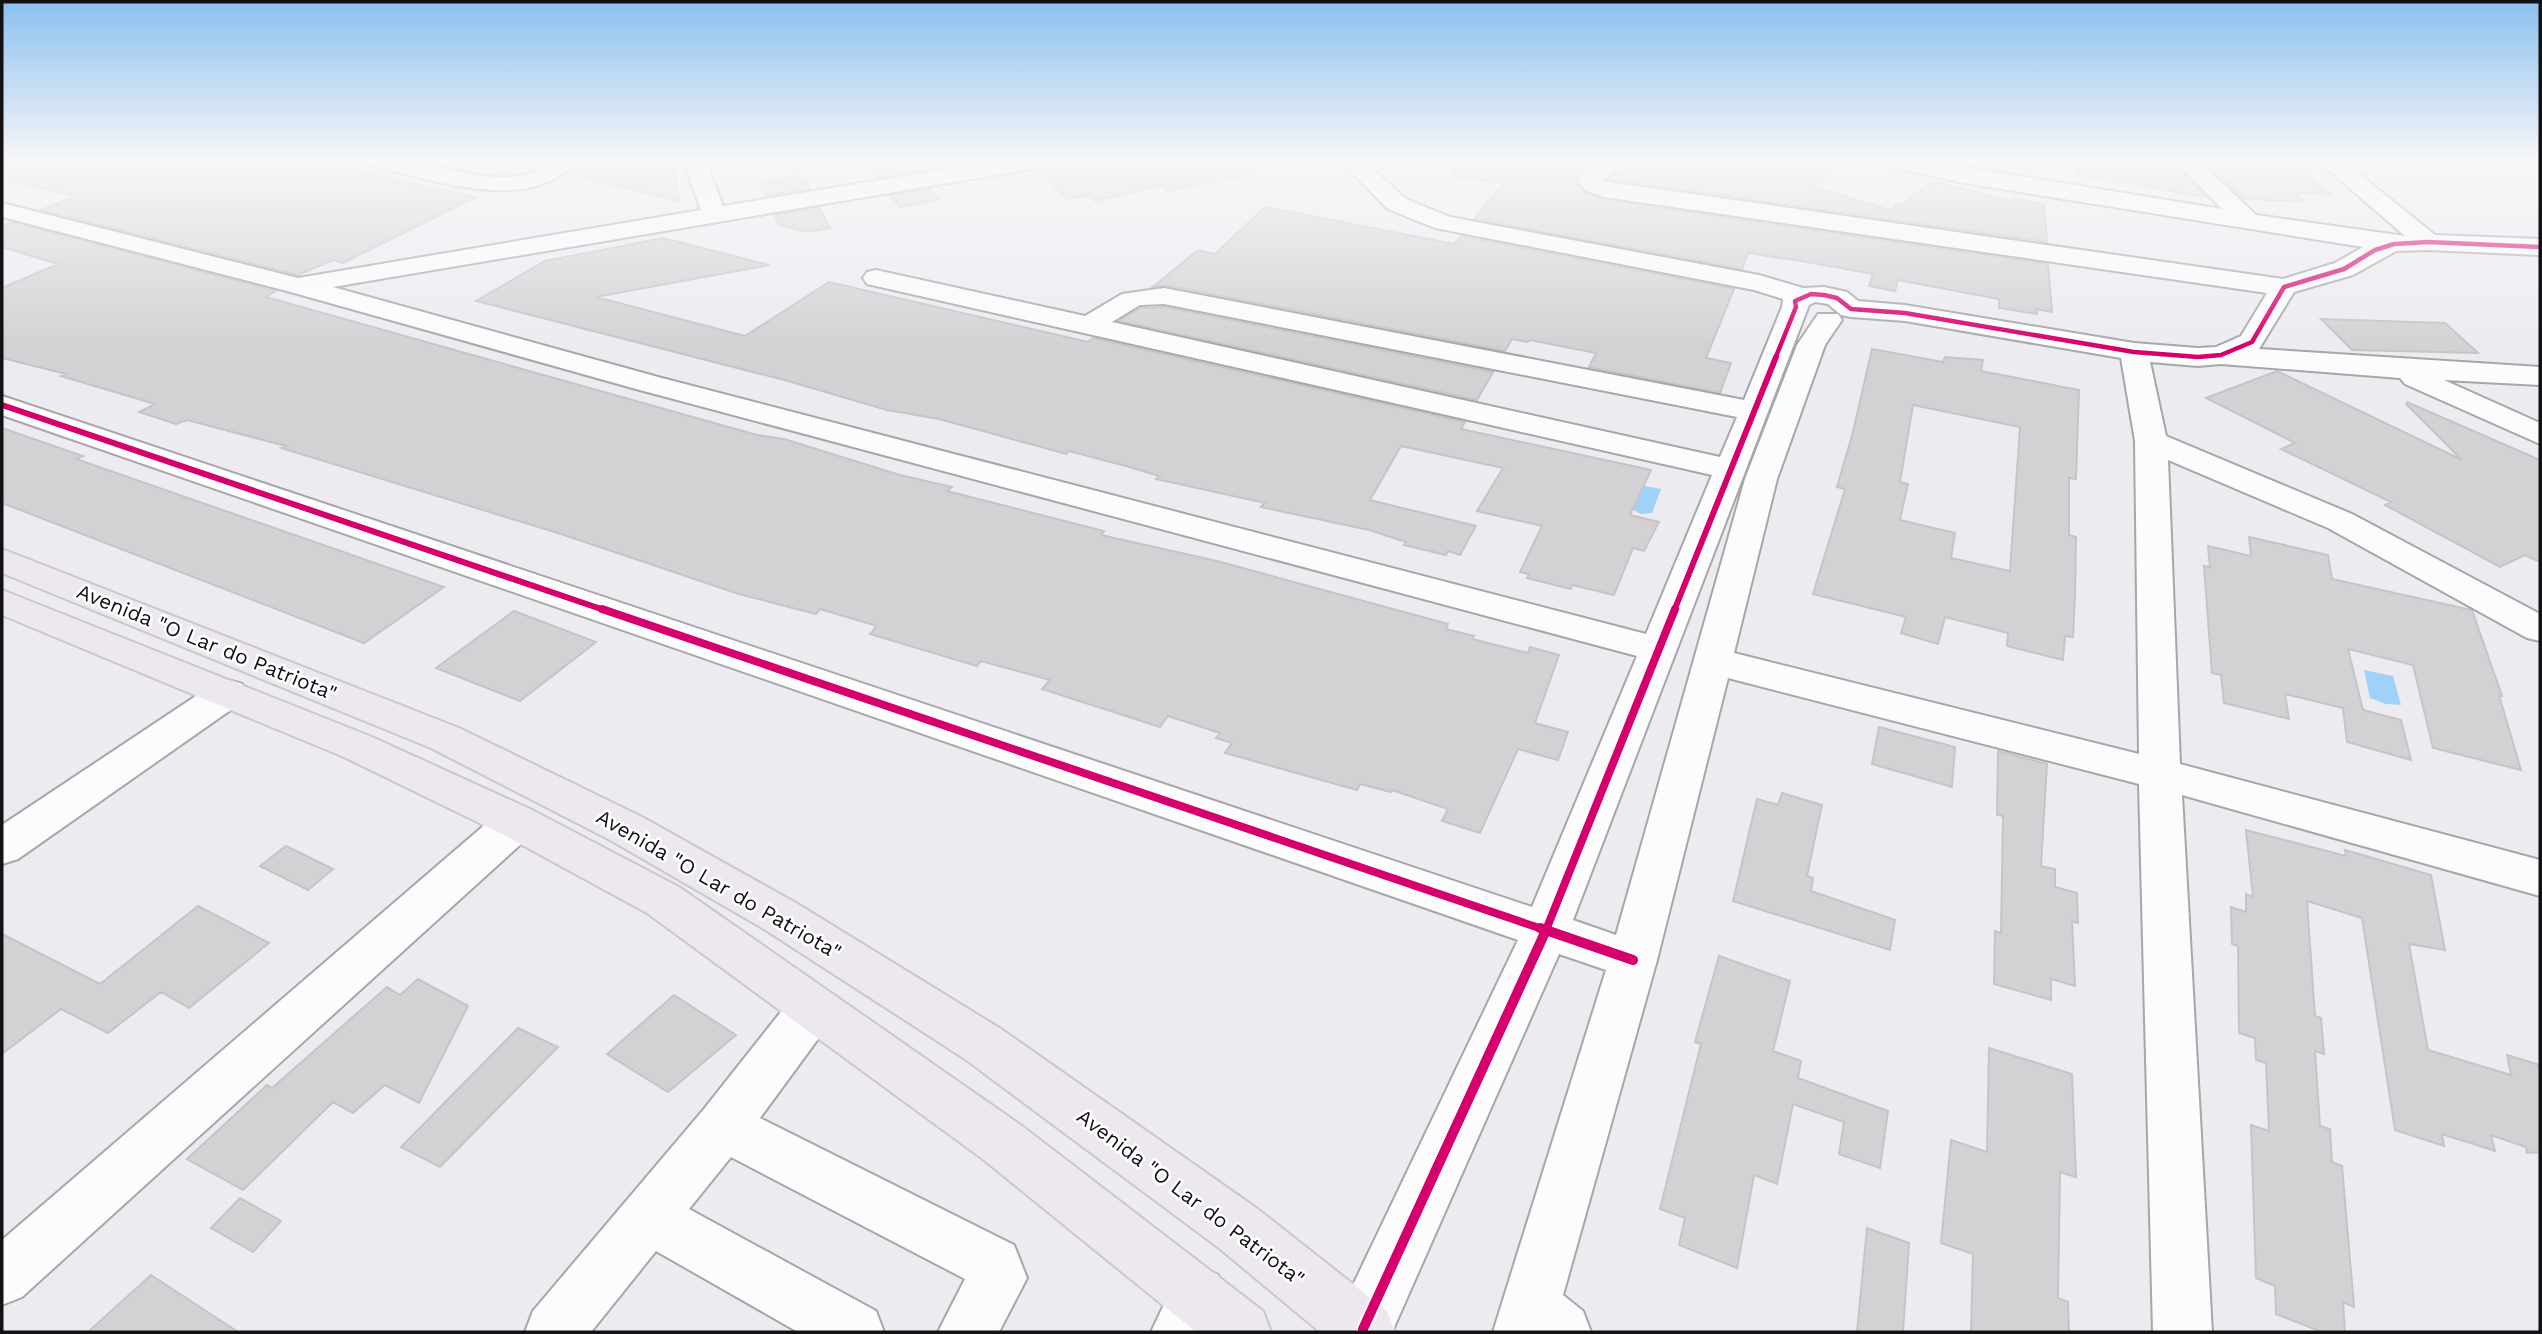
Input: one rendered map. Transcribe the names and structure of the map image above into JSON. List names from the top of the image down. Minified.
{"streets":{"main road":["Avenida \"O Lar do Patriota\""]}}
